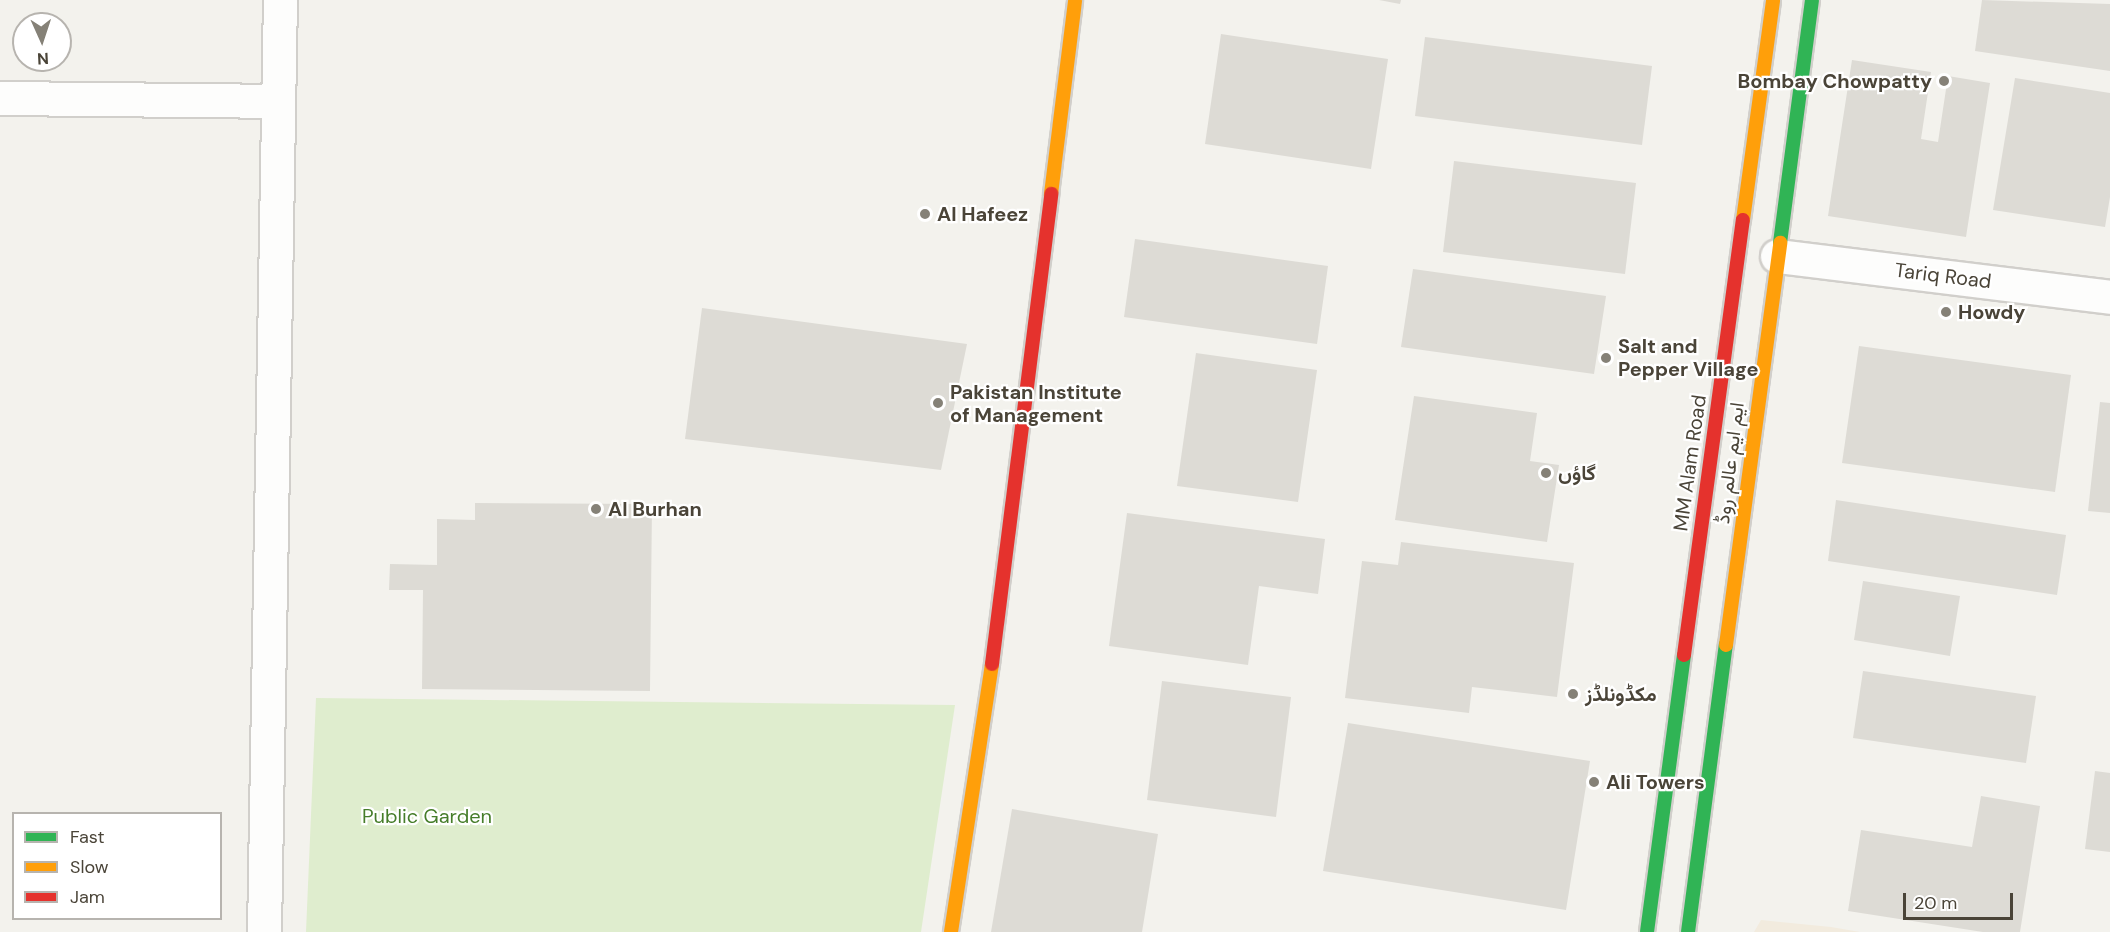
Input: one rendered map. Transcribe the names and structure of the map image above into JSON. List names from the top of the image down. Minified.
{"streets":{"street":["Tariq Road","MM Alam Road","ایم ایم عالم روڈ"]},"crossings":[["Tariq Road","ایم ایم عالم روڈ"]],"parks":["Public Garden"],"places":["Bombay Chowpatty","Al Hafeez","Howdy","Salt and Pepper Village","Pakistan Institute of Management","گاؤں","Al Burhan","مکڈونلڈز","Ali Towers"],"legend":["Fast","Slow","Jam"],"scale_bar":"20 m","north":"bottom"}
